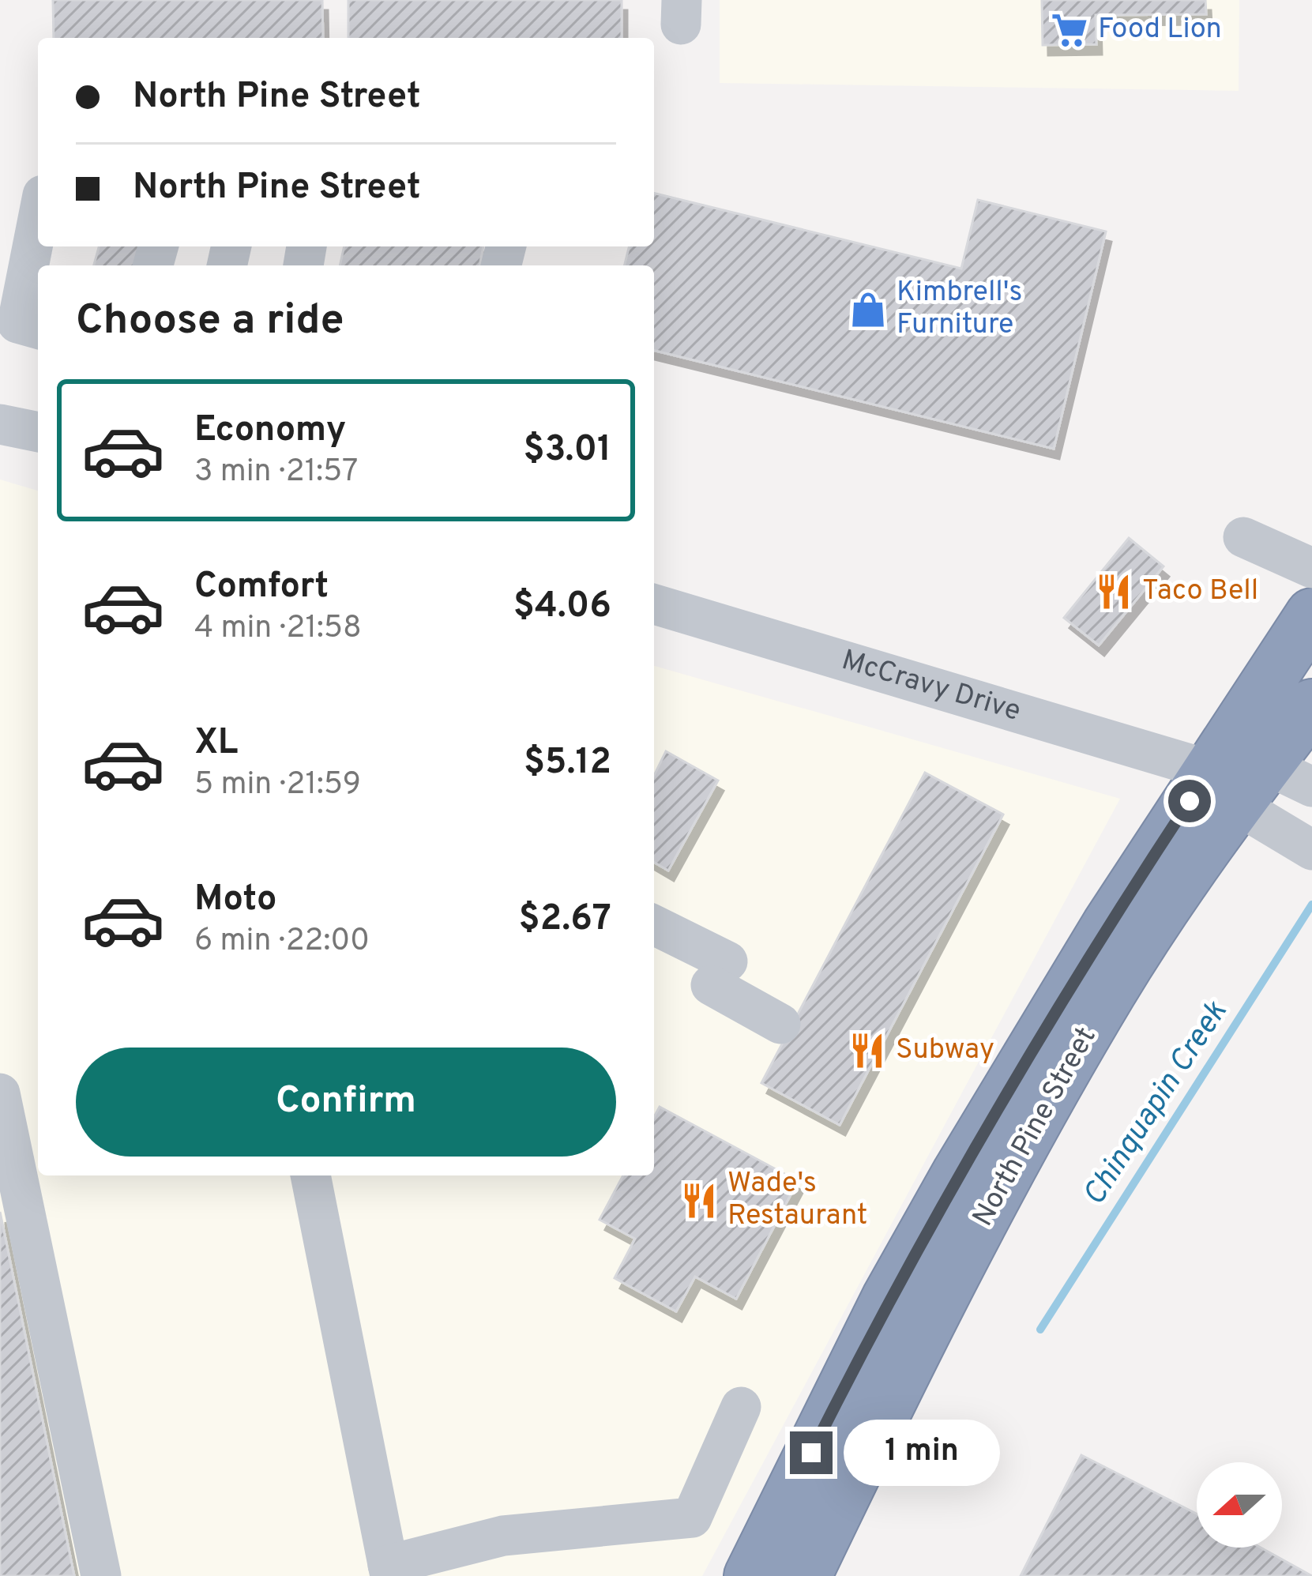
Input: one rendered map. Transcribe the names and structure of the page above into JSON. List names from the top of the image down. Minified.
{"streets":{"highway":["North Pine Street"],"street":["McCravy Drive"]},"crossings":[["McCravy Drive","North Pine Street"]],"water":["Chinquapin Creek"],"places":{"supermarket":["Food Lion"],"shop":["Kimbrell's Furniture"],"restaurant":["Taco Bell","Subway","Wade's Restaurant"]},"north":"left","page":{"banner":["North Pine Street","North Pine Street"],"heading":"Choose a ride","list":[{"name":"Economy","note":"3 min · 21:57","value":"$3.01"},{"name":"Comfort","note":"4 min · 21:58","value":"$4.06"},{"name":"XL","note":"5 min · 21:59","value":"$5.12"},{"name":"Moto","note":"6 min · 22:00","value":"$2.67"}],"buttons":"Confirm","bubble":"1 min"}}
